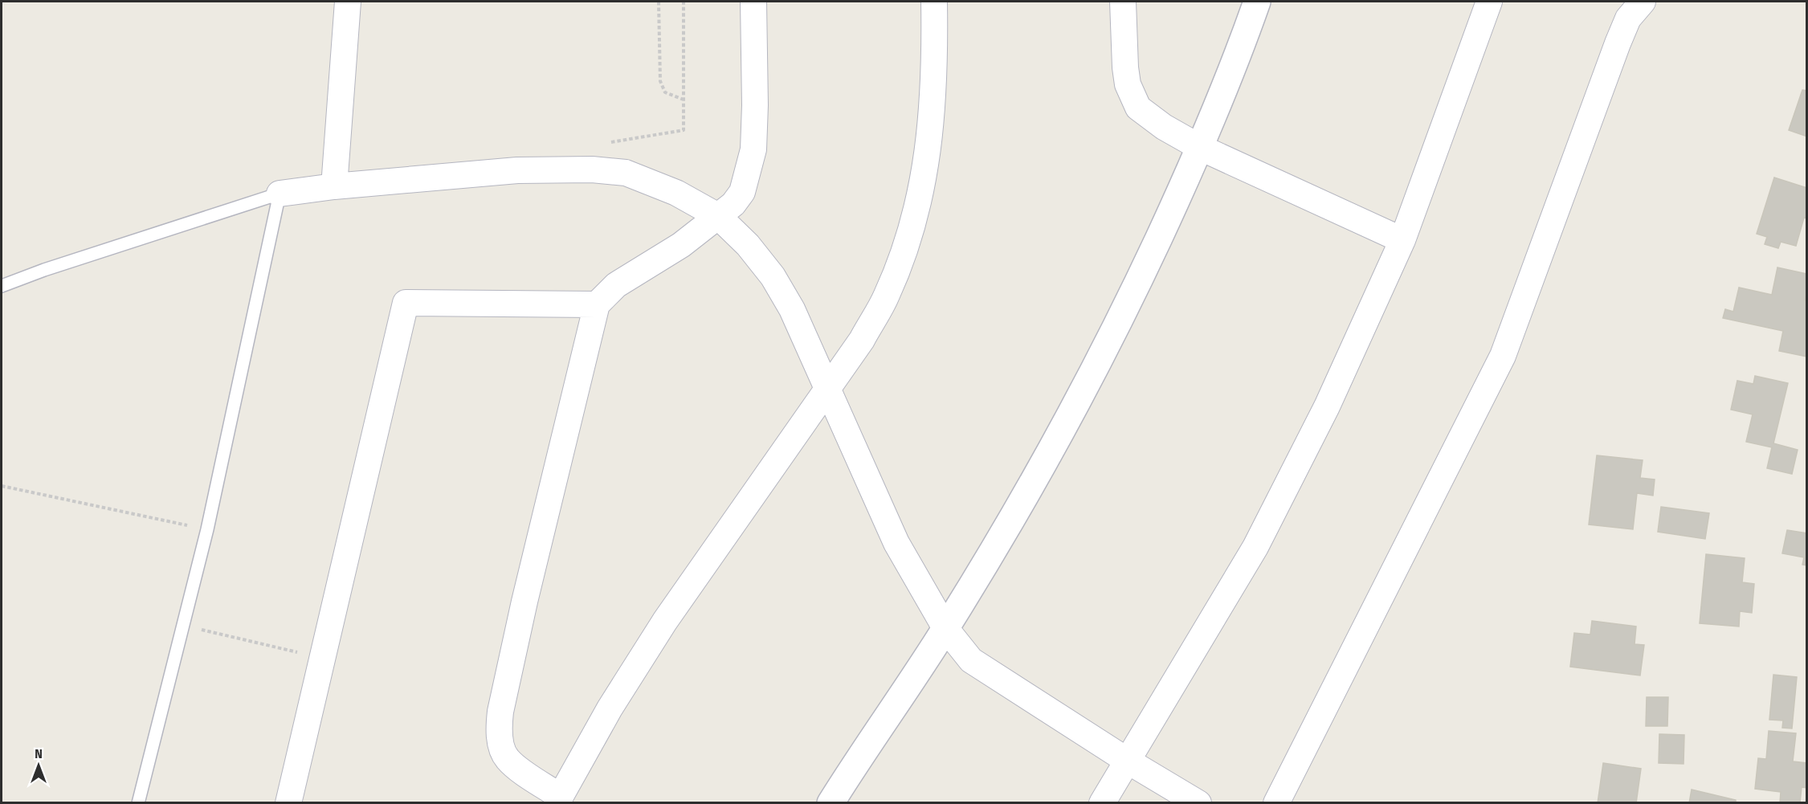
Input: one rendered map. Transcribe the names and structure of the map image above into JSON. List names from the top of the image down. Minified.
{"north":"top"}
